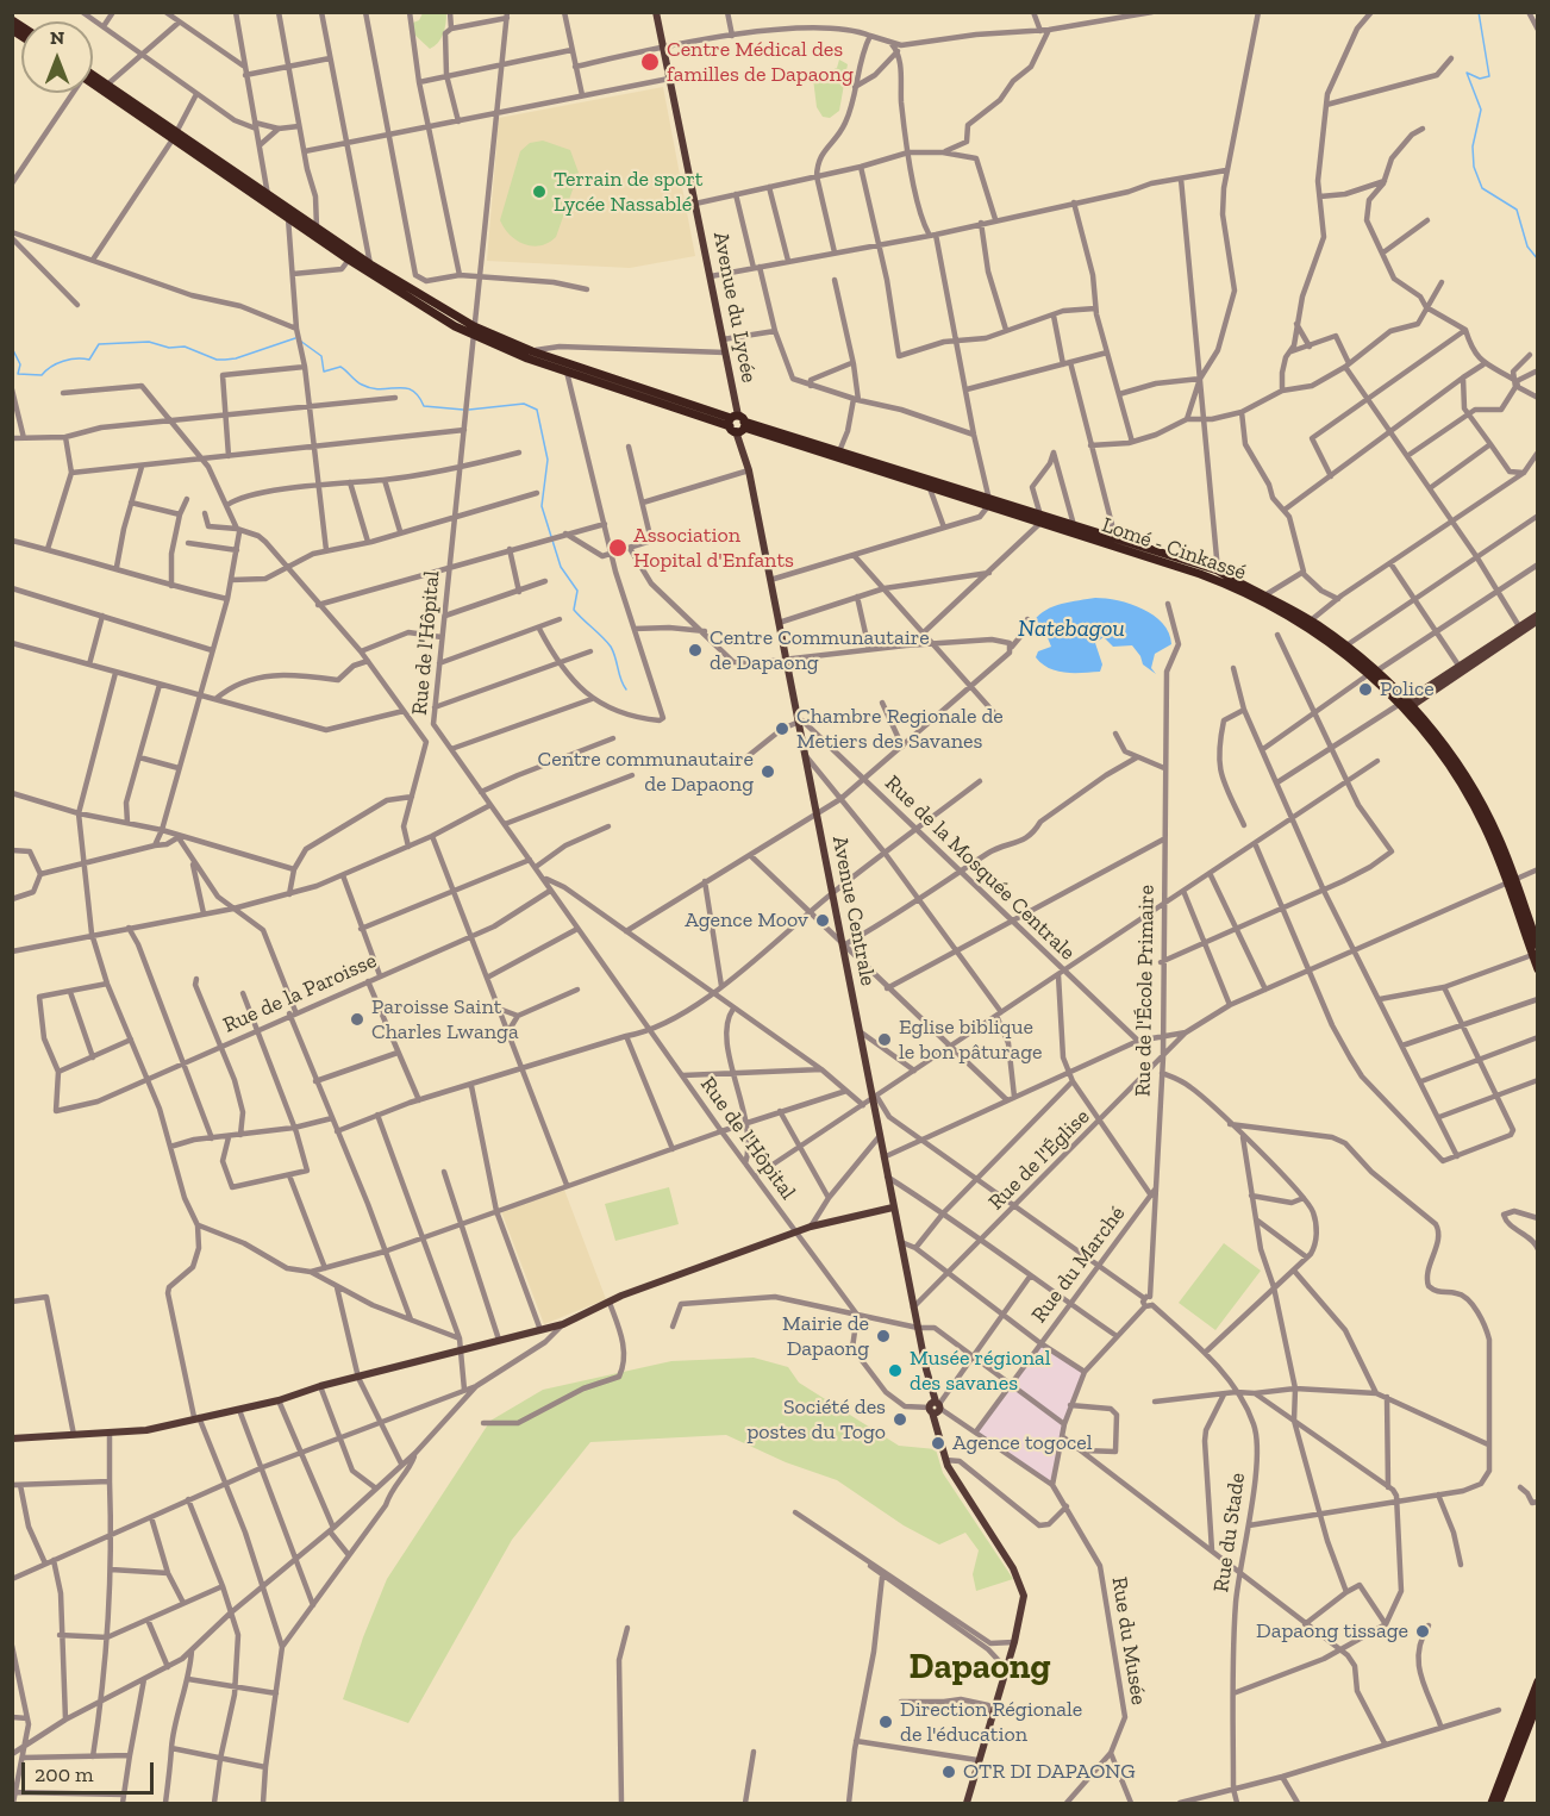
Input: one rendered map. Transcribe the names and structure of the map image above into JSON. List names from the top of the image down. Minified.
{"streets":{"highway":["Lomé - Cinkassé"],"main road":["Avenue du Lycée","Avenue Centrale"],"street":["Rue de l'Hôpital","Rue de la Mosquée Centrale","Rue de l'École Primaire","Rue de la Paroisse","Rue de l'Église","Rue du Marché","Rue du Stade","Rue du Musée"]},"crossings":[["Avenue du Lycée","Lomé - Cinkassé"],["Avenue du Lycée","Avenue Centrale"],["Lomé - Cinkassé","Avenue Centrale"],["Rue de l'Hôpital","Rue de la Paroisse"],["Rue de l'Hôpital","Rue du Musée"],["Rue de la Mosquée Centrale","Avenue Centrale"],["Avenue Centrale","Rue de l'Église"],["Avenue Centrale","Rue du Musée"],["Rue de l'École Primaire","Rue de l'Église"],["Rue de l'École Primaire","Rue du Marché"],["Rue de l'École Primaire","Rue du Stade"],["Rue du Marché","Rue du Musée"]],"districts":["Dapaong"],"water":["Natebagou"],"places":["Centre Médical des familles de Dapaong","Terrain de sport Lycée Nassablé","Association Hopital d'Enfants","Centre Communautaire de Dapaong","Police","Chambre Regionale de Metiers des Savanes","Centre communautaire de Dapaong","Agence Moov","Paroisse Saint Charles Lwanga","Eglise biblique le bon pâturage","Mairie de Dapaong","Musée régional des savanes","Société des postes du Togo","Agence togocel","Dapaong tissage","Direction Régionale de l'éducation","OTR DI DAPAONG"],"scale_bar":"200 m","north":"top"}
